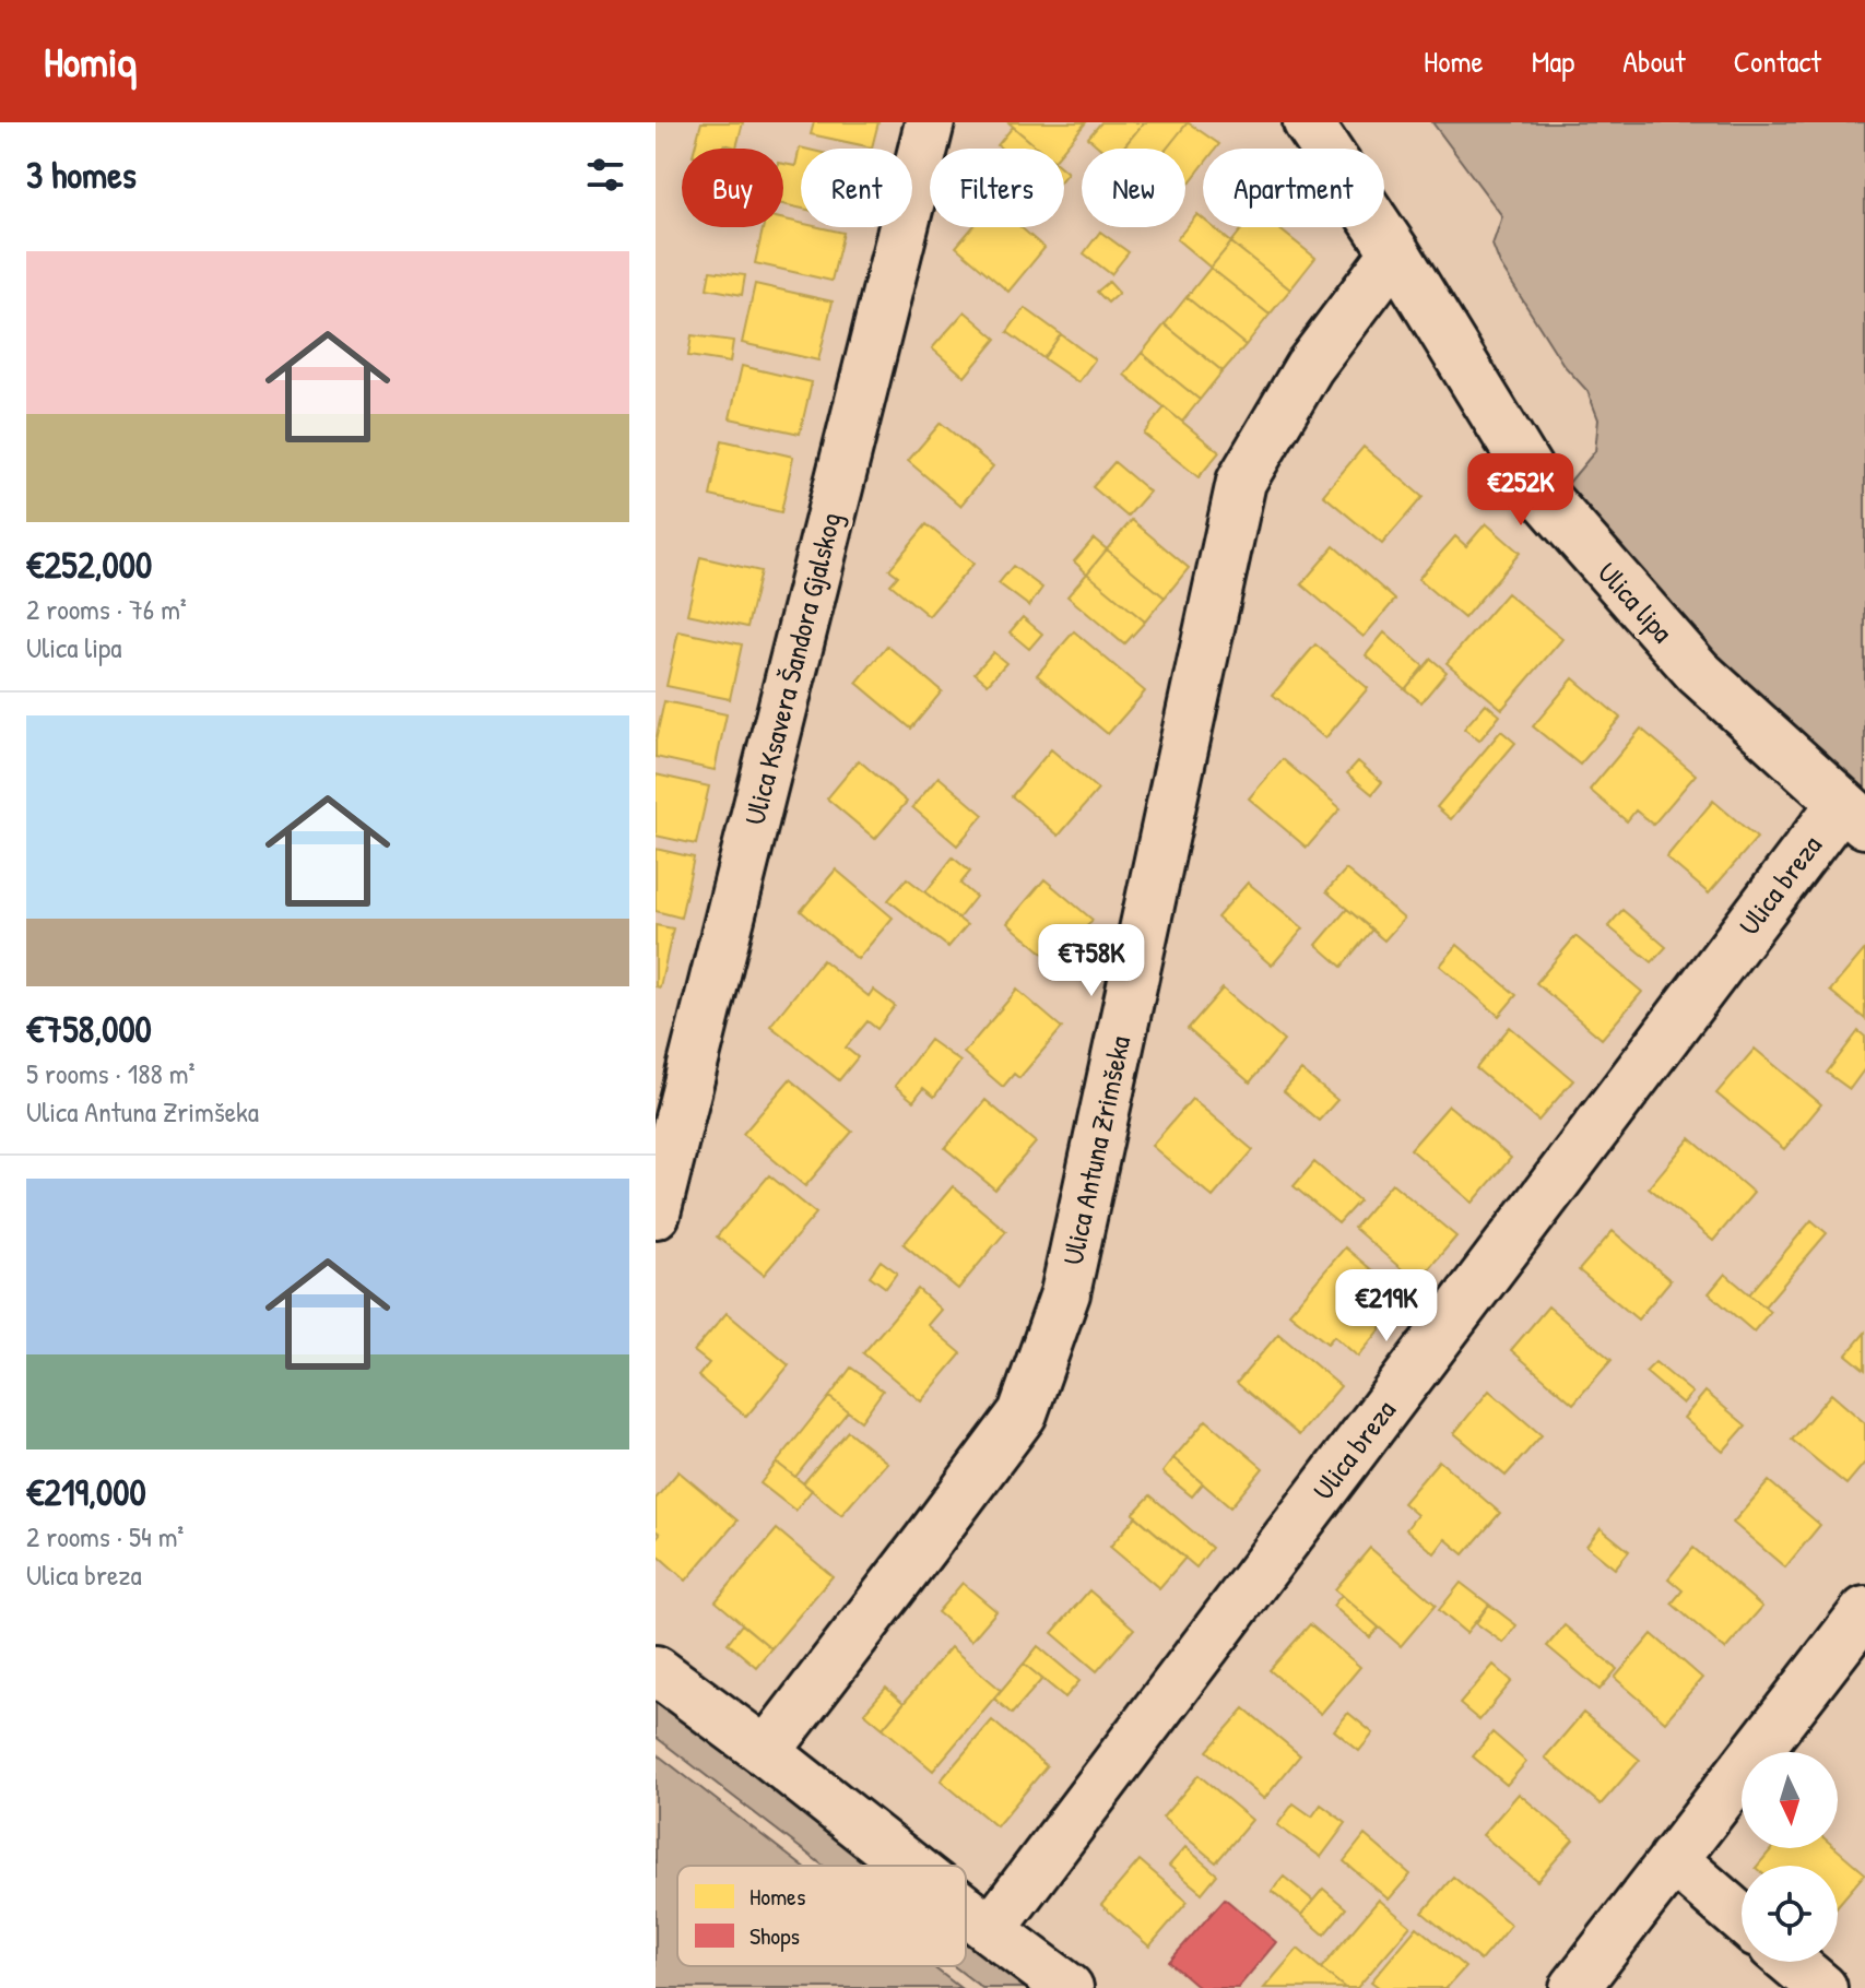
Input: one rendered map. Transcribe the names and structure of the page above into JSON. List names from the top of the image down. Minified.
{"streets":{"street":["Ulica lipa","Ulica Ksavera Šandora Gjalskog","Ulica breza","Ulica Antuna Zrimšeka"]},"crossings":[["Ulica lipa","Ulica breza"],["Ulica lipa","Ulica Antuna Zrimšeka"]],"legend":["Homes","Shops"],"north":"bottom","page":{"header":"Homiq","nav":["Home","Map","About","Contact"],"heading":"3 homes","chip":["Buy","Rent","Filters","New","Apartment"],"list":[{"name":"€252,000","note":"2 rooms · 76 m² · Ulica lipa"},{"name":"€758,000","note":"5 rooms · 188 m² · Ulica Antuna Zrimšeka"},{"name":"€219,000","note":"2 rooms · 54 m² · Ulica breza"}],"price":["€252K","€758K","€219K"]}}
